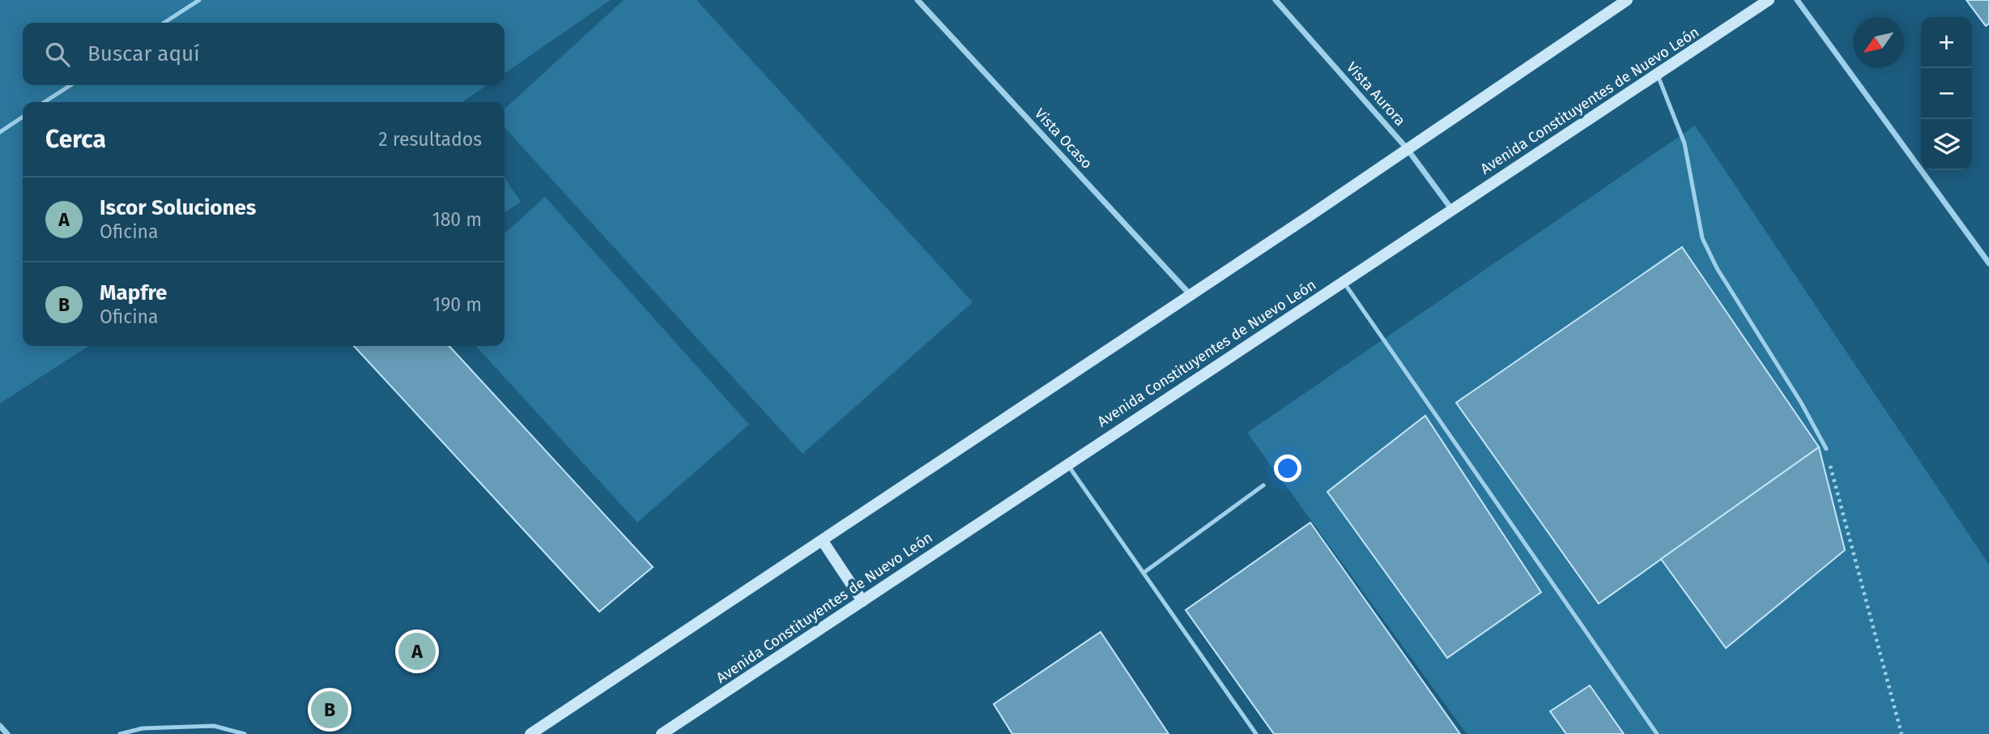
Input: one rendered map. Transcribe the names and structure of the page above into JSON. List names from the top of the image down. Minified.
{"streets":{"main road":["Avenida Constituyentes de Nuevo León"],"street":["Vista Aurora","Vista Ocaso"]},"crossings":[["Vista Aurora","Avenida Constituyentes de Nuevo León"]],"north":"bottom left","page":{"map_buttons":["+","−"],"search":"Buscar aquí","heading":["Cerca","2 resultados"],"list":[{"mark":"A","name":"Iscor Soluciones","note":"Oficina","value":"180 m"},{"mark":"B","name":"Mapfre","note":"Oficina","value":"190 m"}],"pins":["A","B"]}}
